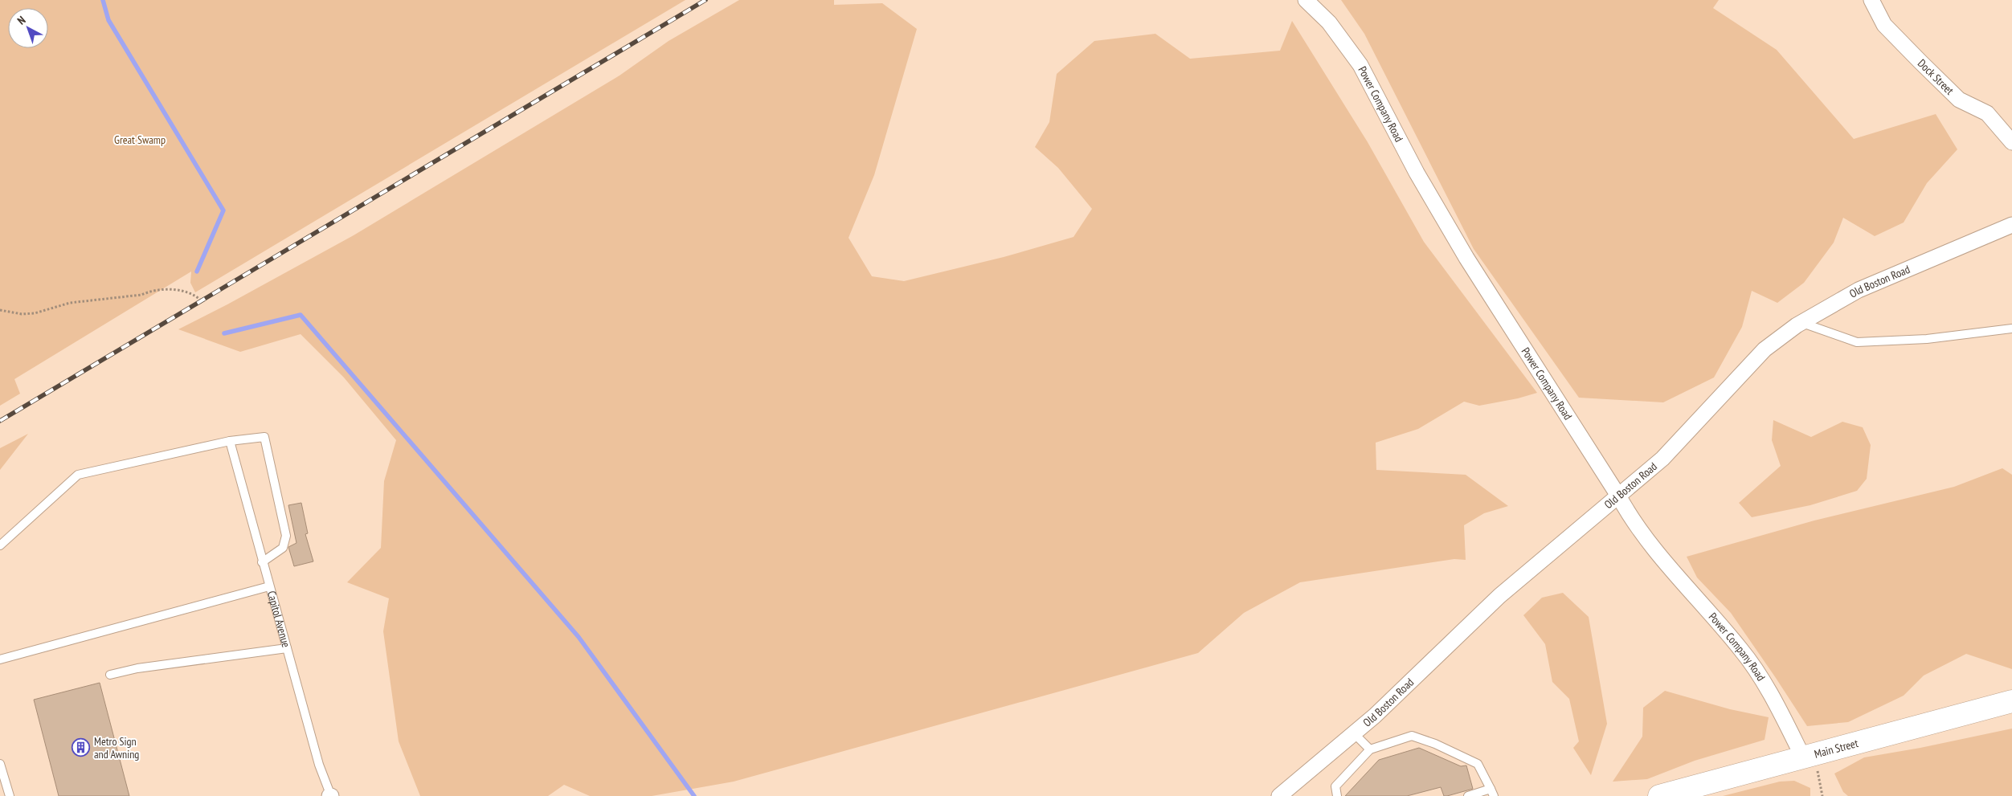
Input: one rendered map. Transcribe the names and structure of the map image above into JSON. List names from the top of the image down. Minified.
{"streets":{"main road":["Main Street"],"street":["Dock Street","Power Company Road","Old Boston Road"],"lane":["Capitol Avenue"]},"crossings":[["Power Company Road","Old Boston Road"],["Power Company Road","Main Street"]],"parks":["Great Swamp"],"places":{"building":["Metro Sign and Awning"]},"north":"top left"}
